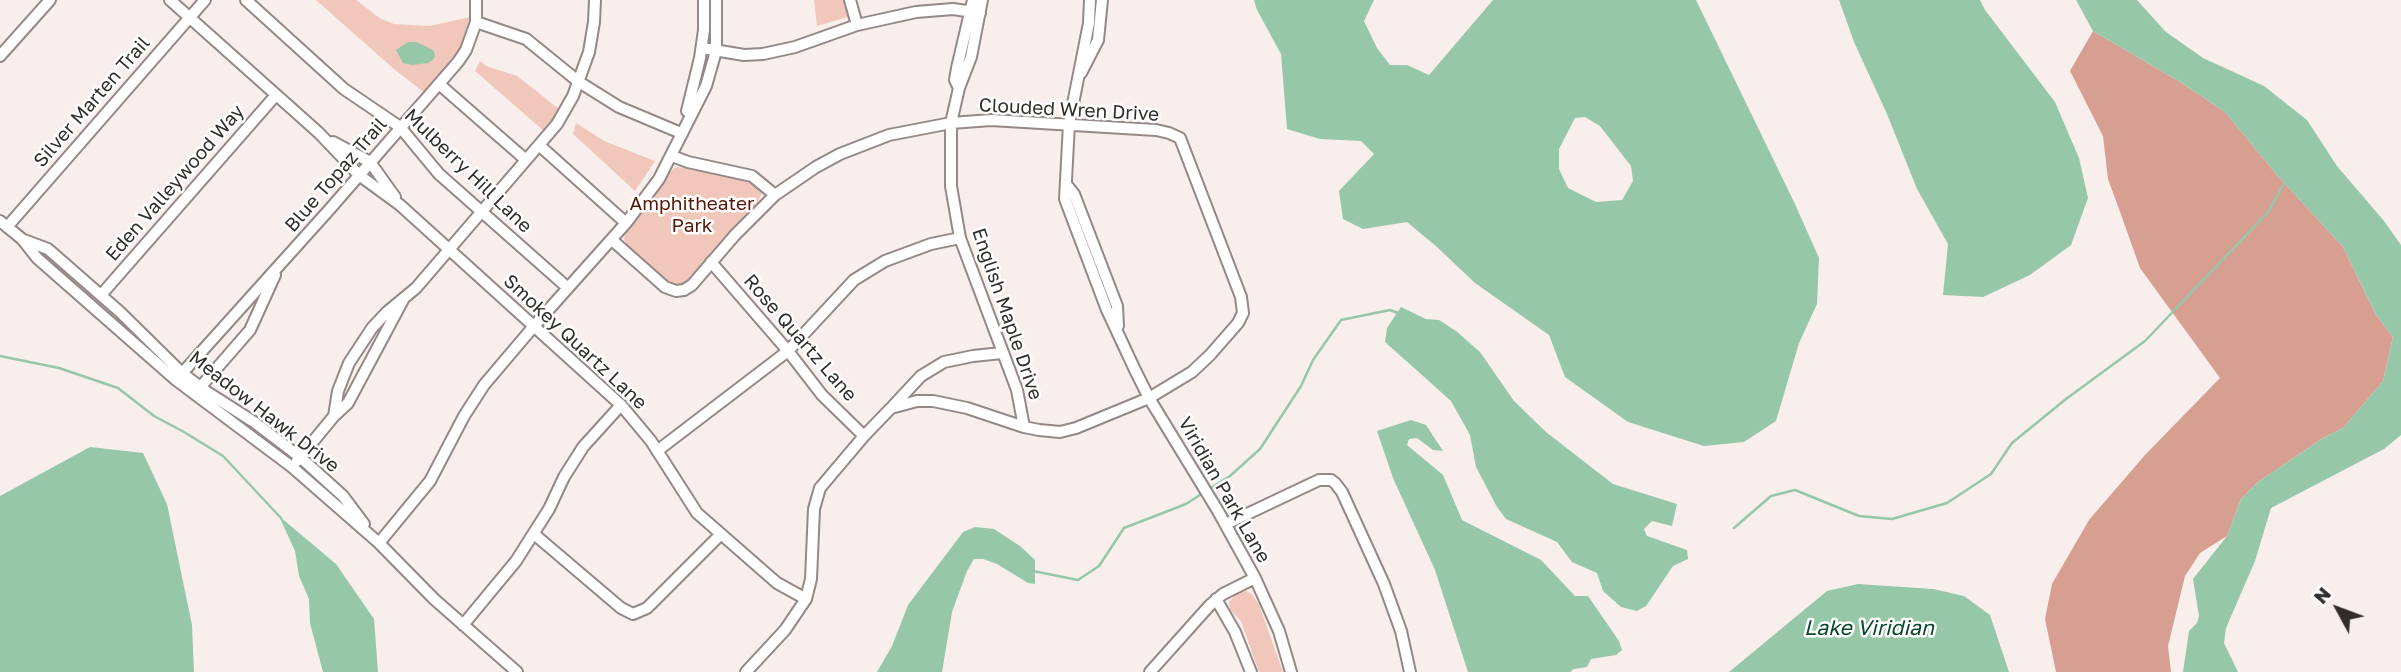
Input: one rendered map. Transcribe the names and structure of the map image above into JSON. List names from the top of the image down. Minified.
{"streets":{"street":["Silver Marten Trail","Clouded Wren Drive","Mulberry Hill Lane","Blue Topaz Trail","Eden Valleywood Way","English Maple Drive","Rose Quartz Lane","Smokey Quartz Lane","Meadow Hawk Drive","Viridian Park Lane"]},"crossings":[["Silver Marten Trail","Smokey Quartz Lane"],["Silver Marten Trail","Meadow Hawk Drive"],["Clouded Wren Drive","English Maple Drive"],["Clouded Wren Drive","Rose Quartz Lane"],["Clouded Wren Drive","Viridian Park Lane"],["Mulberry Hill Lane","Blue Topaz Trail"],["Blue Topaz Trail","Smokey Quartz Lane"],["Blue Topaz Trail","Meadow Hawk Drive"],["Eden Valleywood Way","Smokey Quartz Lane"],["Eden Valleywood Way","Meadow Hawk Drive"]],"water":["Lake Viridian"],"parks":["Amphitheater Park"],"north":"top left"}
